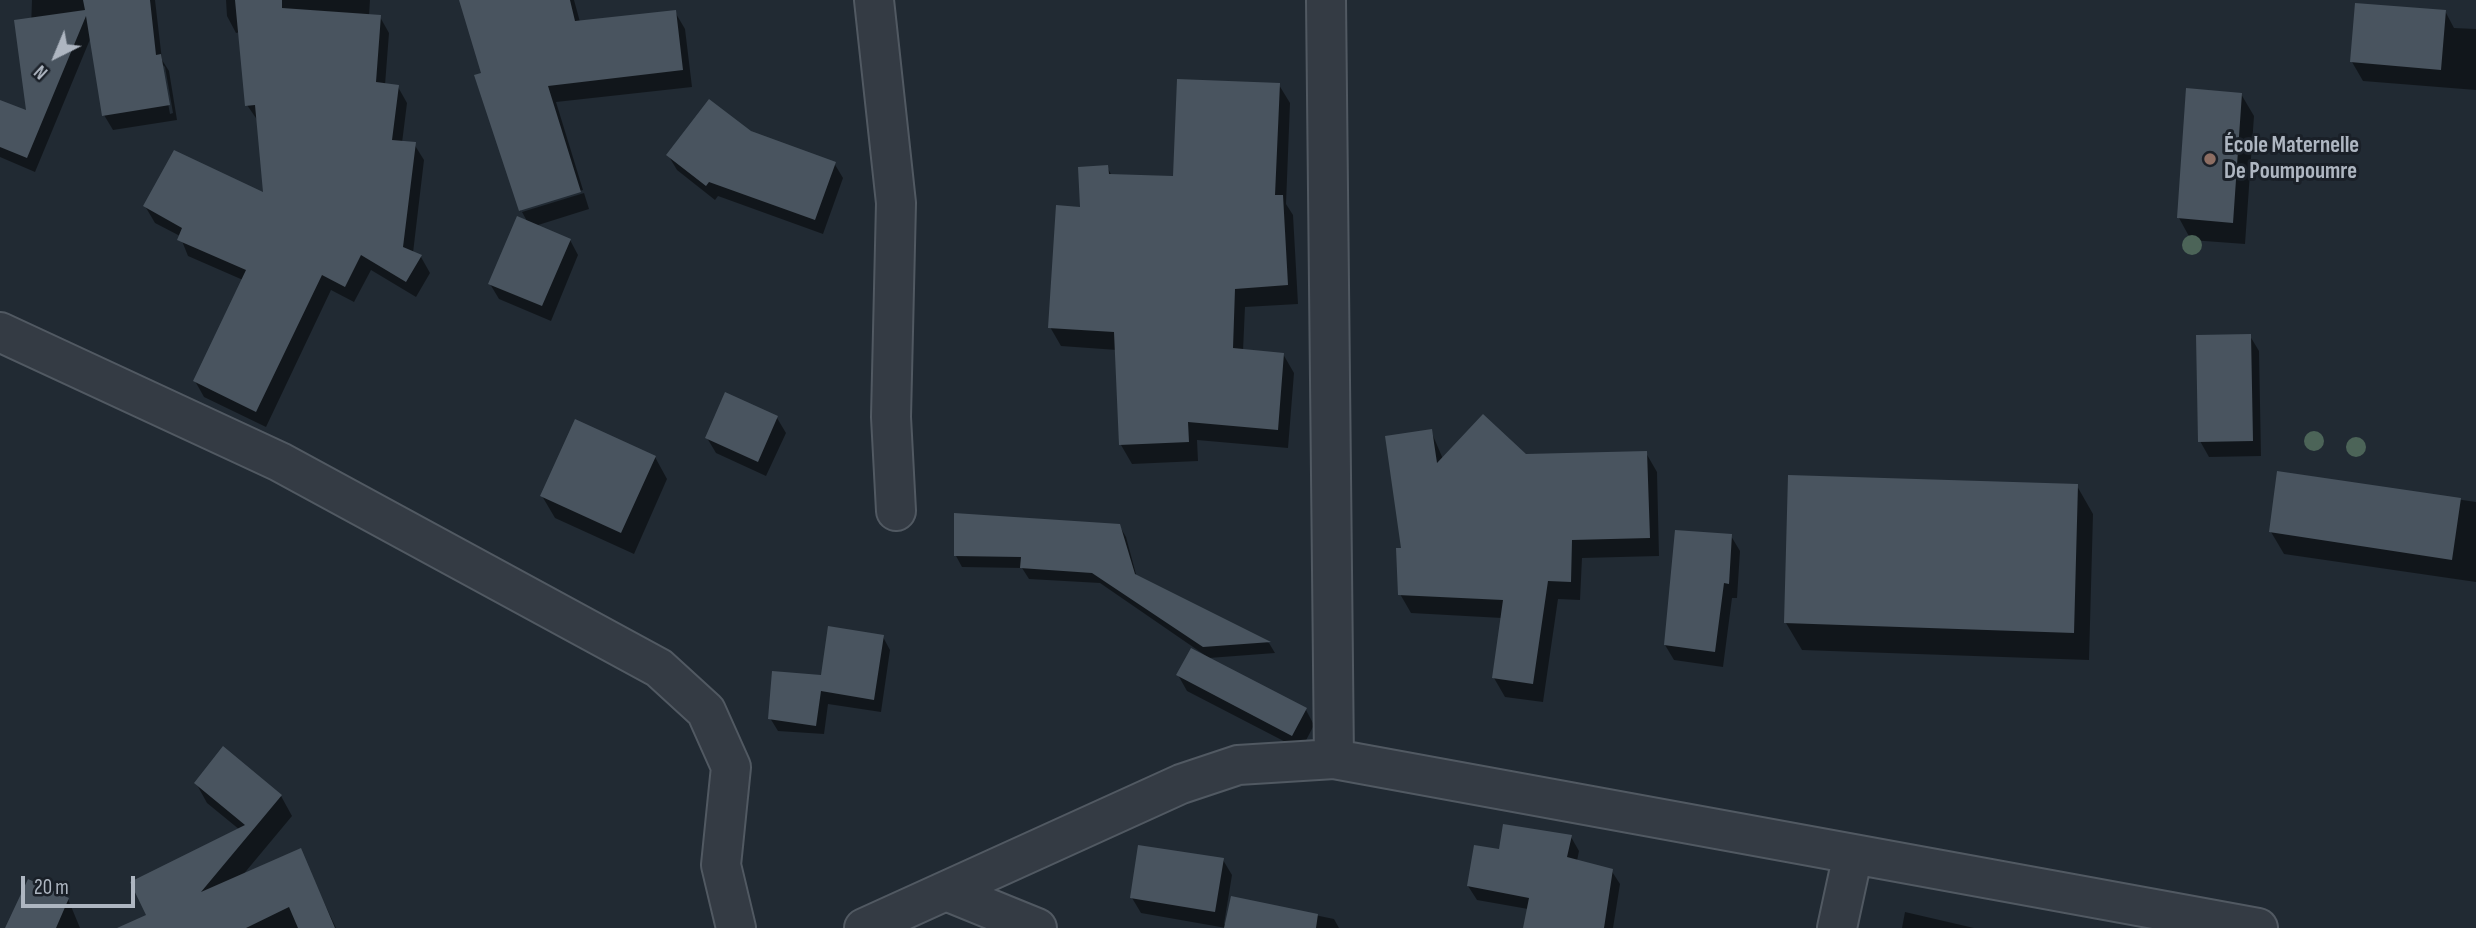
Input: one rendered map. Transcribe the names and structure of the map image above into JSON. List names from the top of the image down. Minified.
{"places":["École Maternelle De Poumpoumre"],"scale_bar":"20 m","north":"bottom left"}
